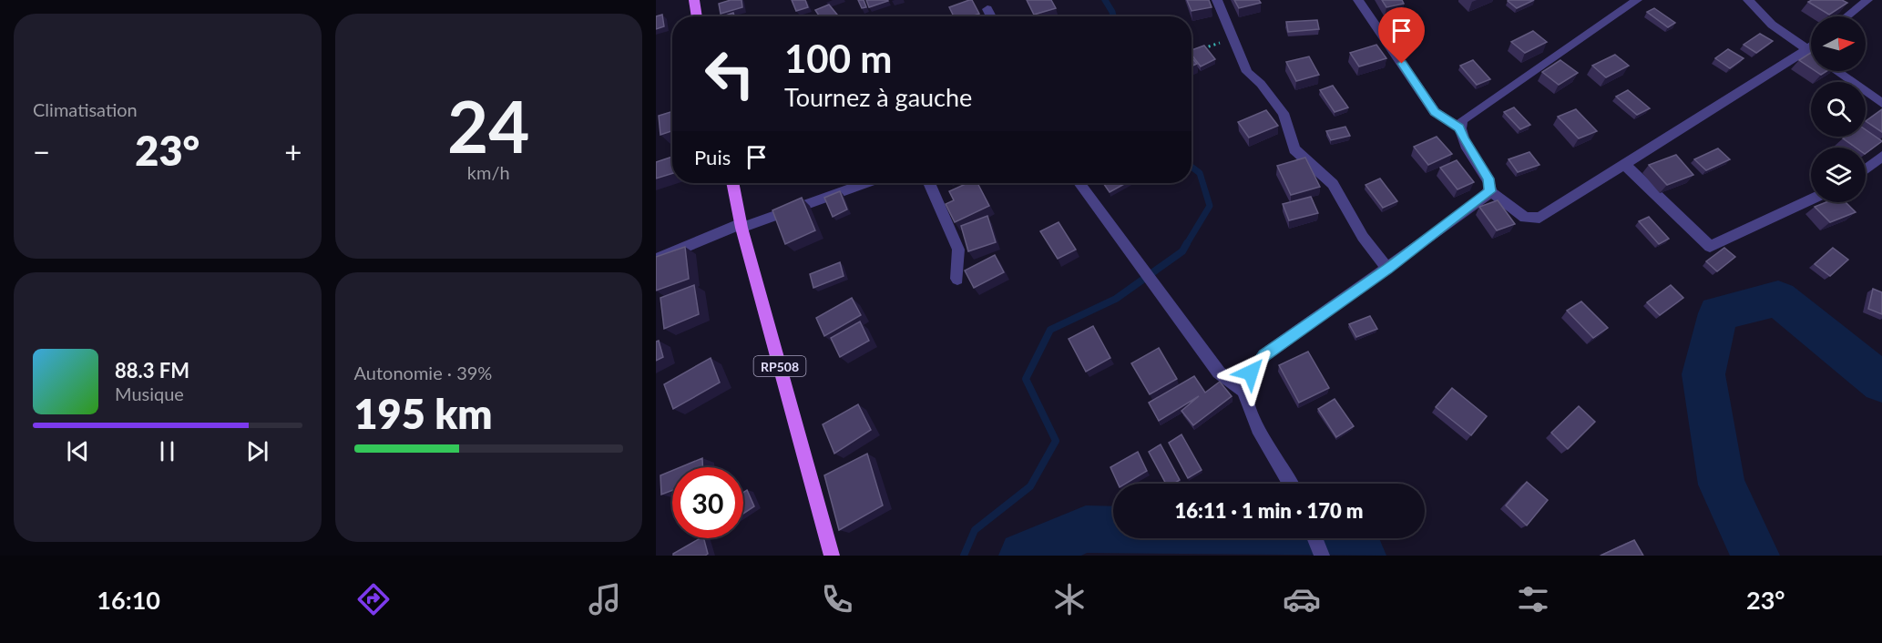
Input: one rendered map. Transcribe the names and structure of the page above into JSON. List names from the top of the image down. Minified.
{"streets":{"main road":["RP508"]},"north":"right","page":{"tile":["Climatisation",["24","km/h"],["Autonomie · 39%","195 km"]],"turn":["100 m","Tournez à gauche"],"heat":["−","23°","+"],"then":"Puis","song":["88.3 FM","Musique"],"limit":"30","trip":"16:11 · 1 min · 170 m","tabs":["16:10","23°"]}}
